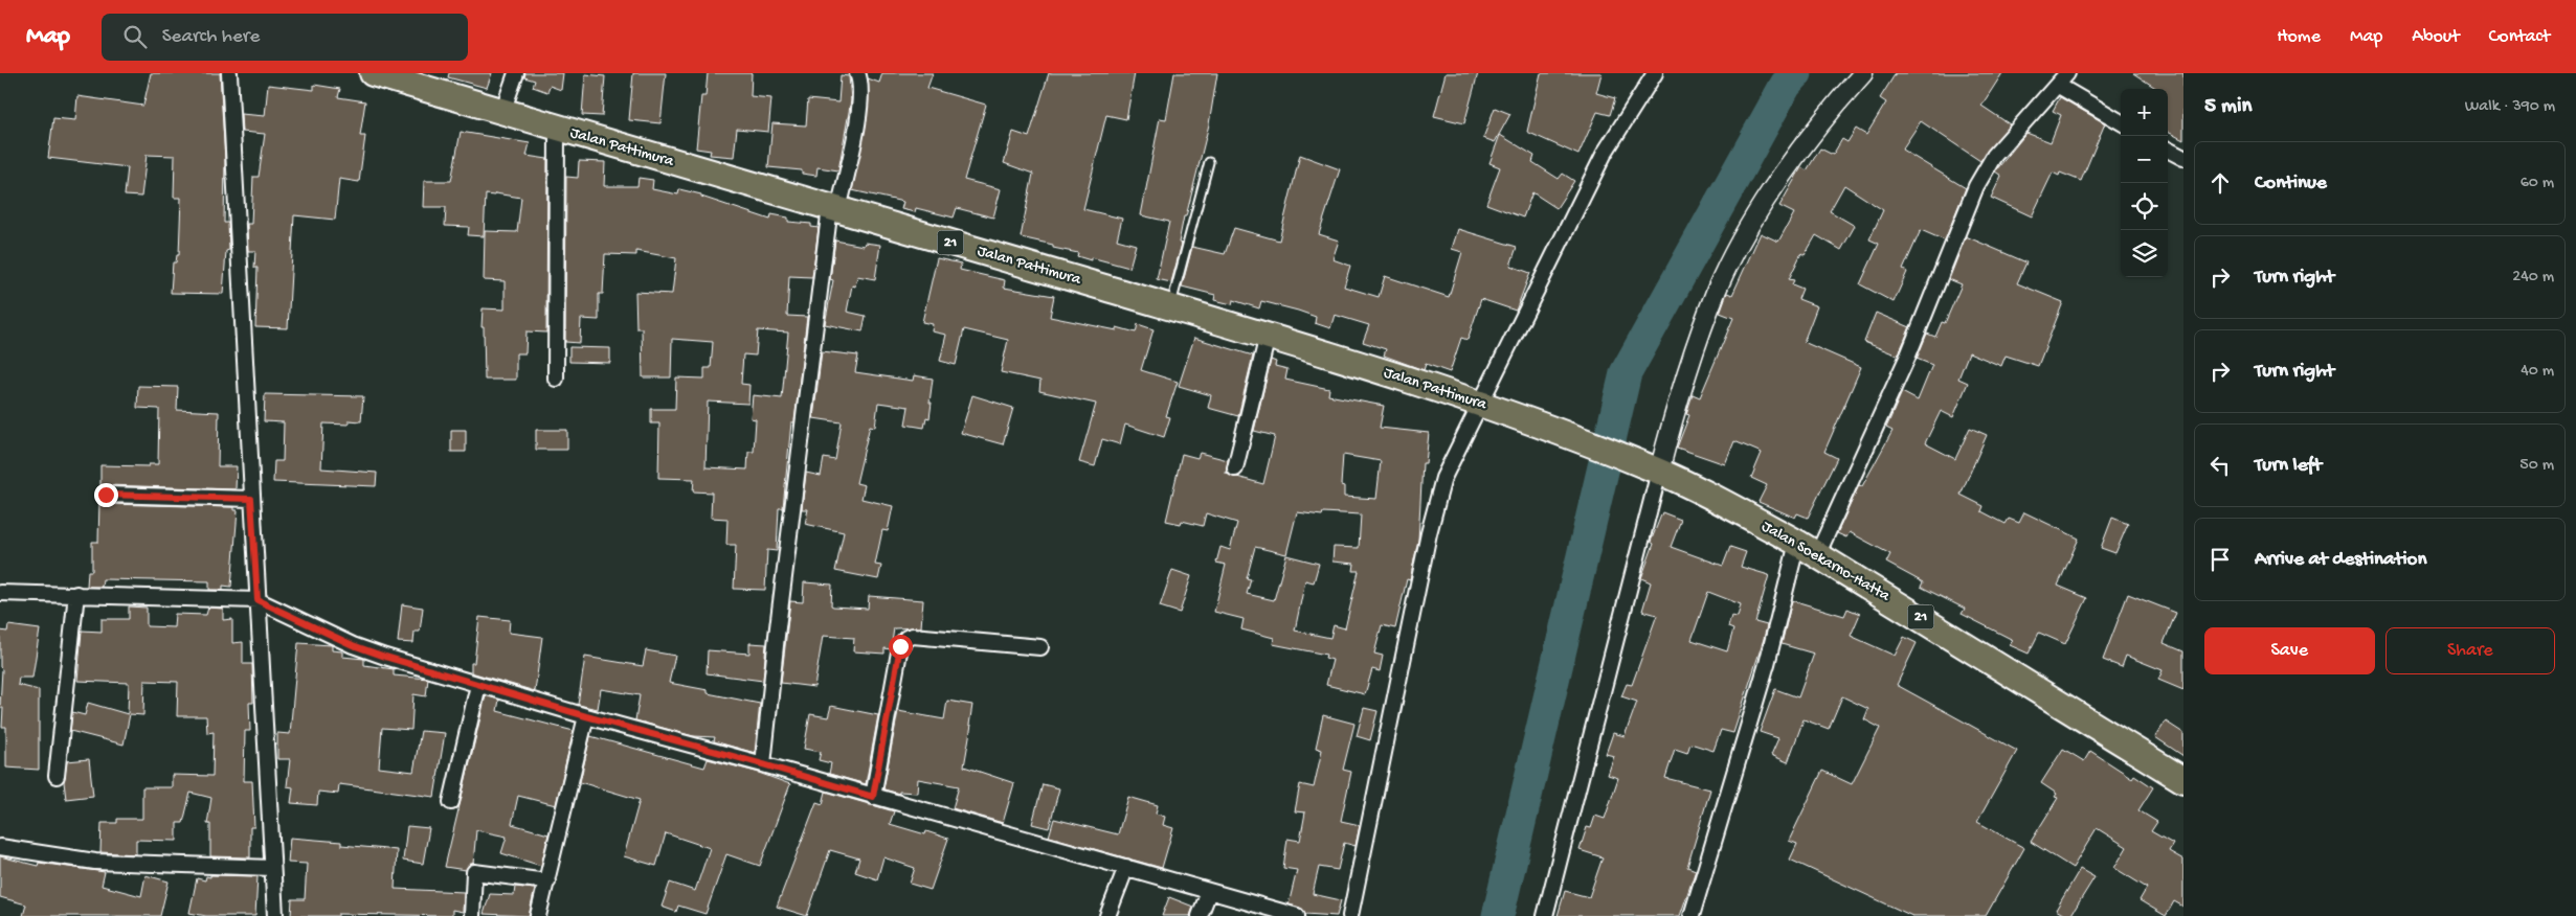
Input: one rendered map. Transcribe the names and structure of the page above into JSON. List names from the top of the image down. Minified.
{"streets":{"highway":["Jalan Pattimura","21","Jalan Soekarno-Hatta"]},"crossings":[["Jalan Pattimura","Jalan Soekarno-Hatta"]],"page":{"header":"Map","search":"Search here","nav":["Home","Map","About","Contact"],"heading":["5 min","Walk · 390 m"],"map_buttons":["+","−"],"list":[["Continue","60 m"],["Turn right","240 m"],["Turn right","40 m"],["Turn left","50 m"],"Arrive at destination"],"buttons":["Save","Share"]}}
